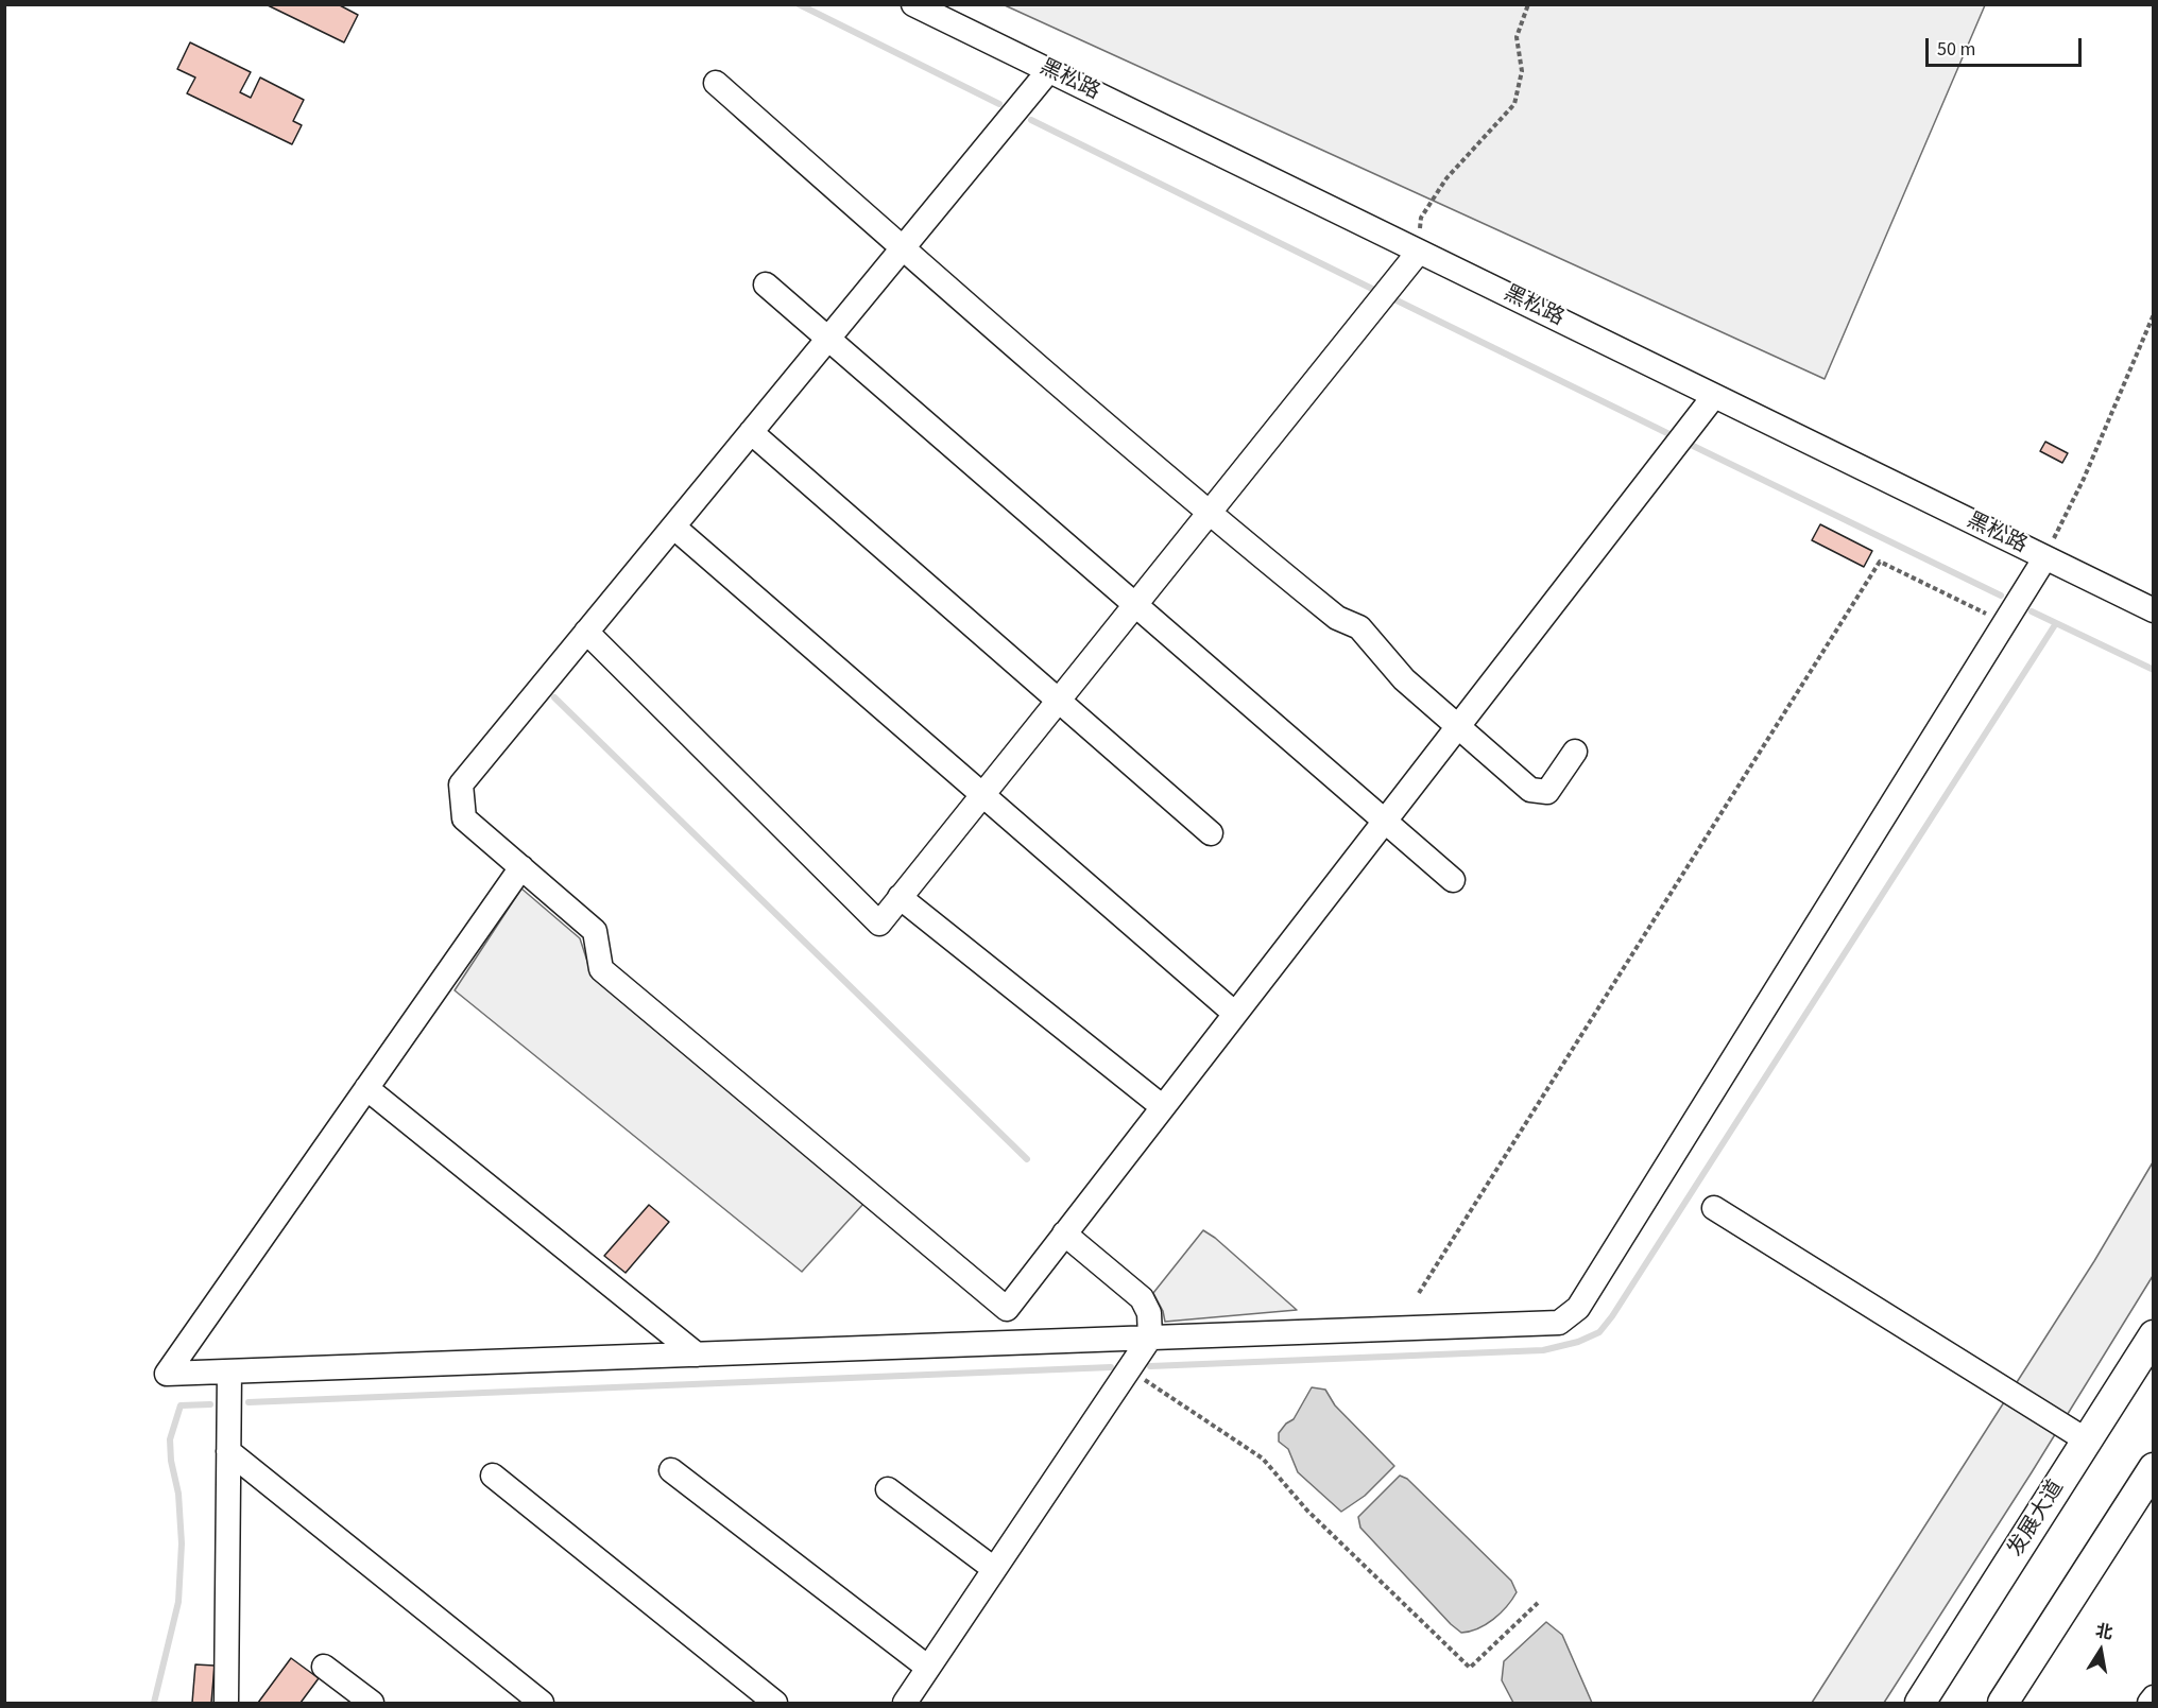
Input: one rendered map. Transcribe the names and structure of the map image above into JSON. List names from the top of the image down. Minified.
{"streets":{"main road":["发展大道"],"street":["黑松路"]},"scale_bar":"50 m","north":"top"}
